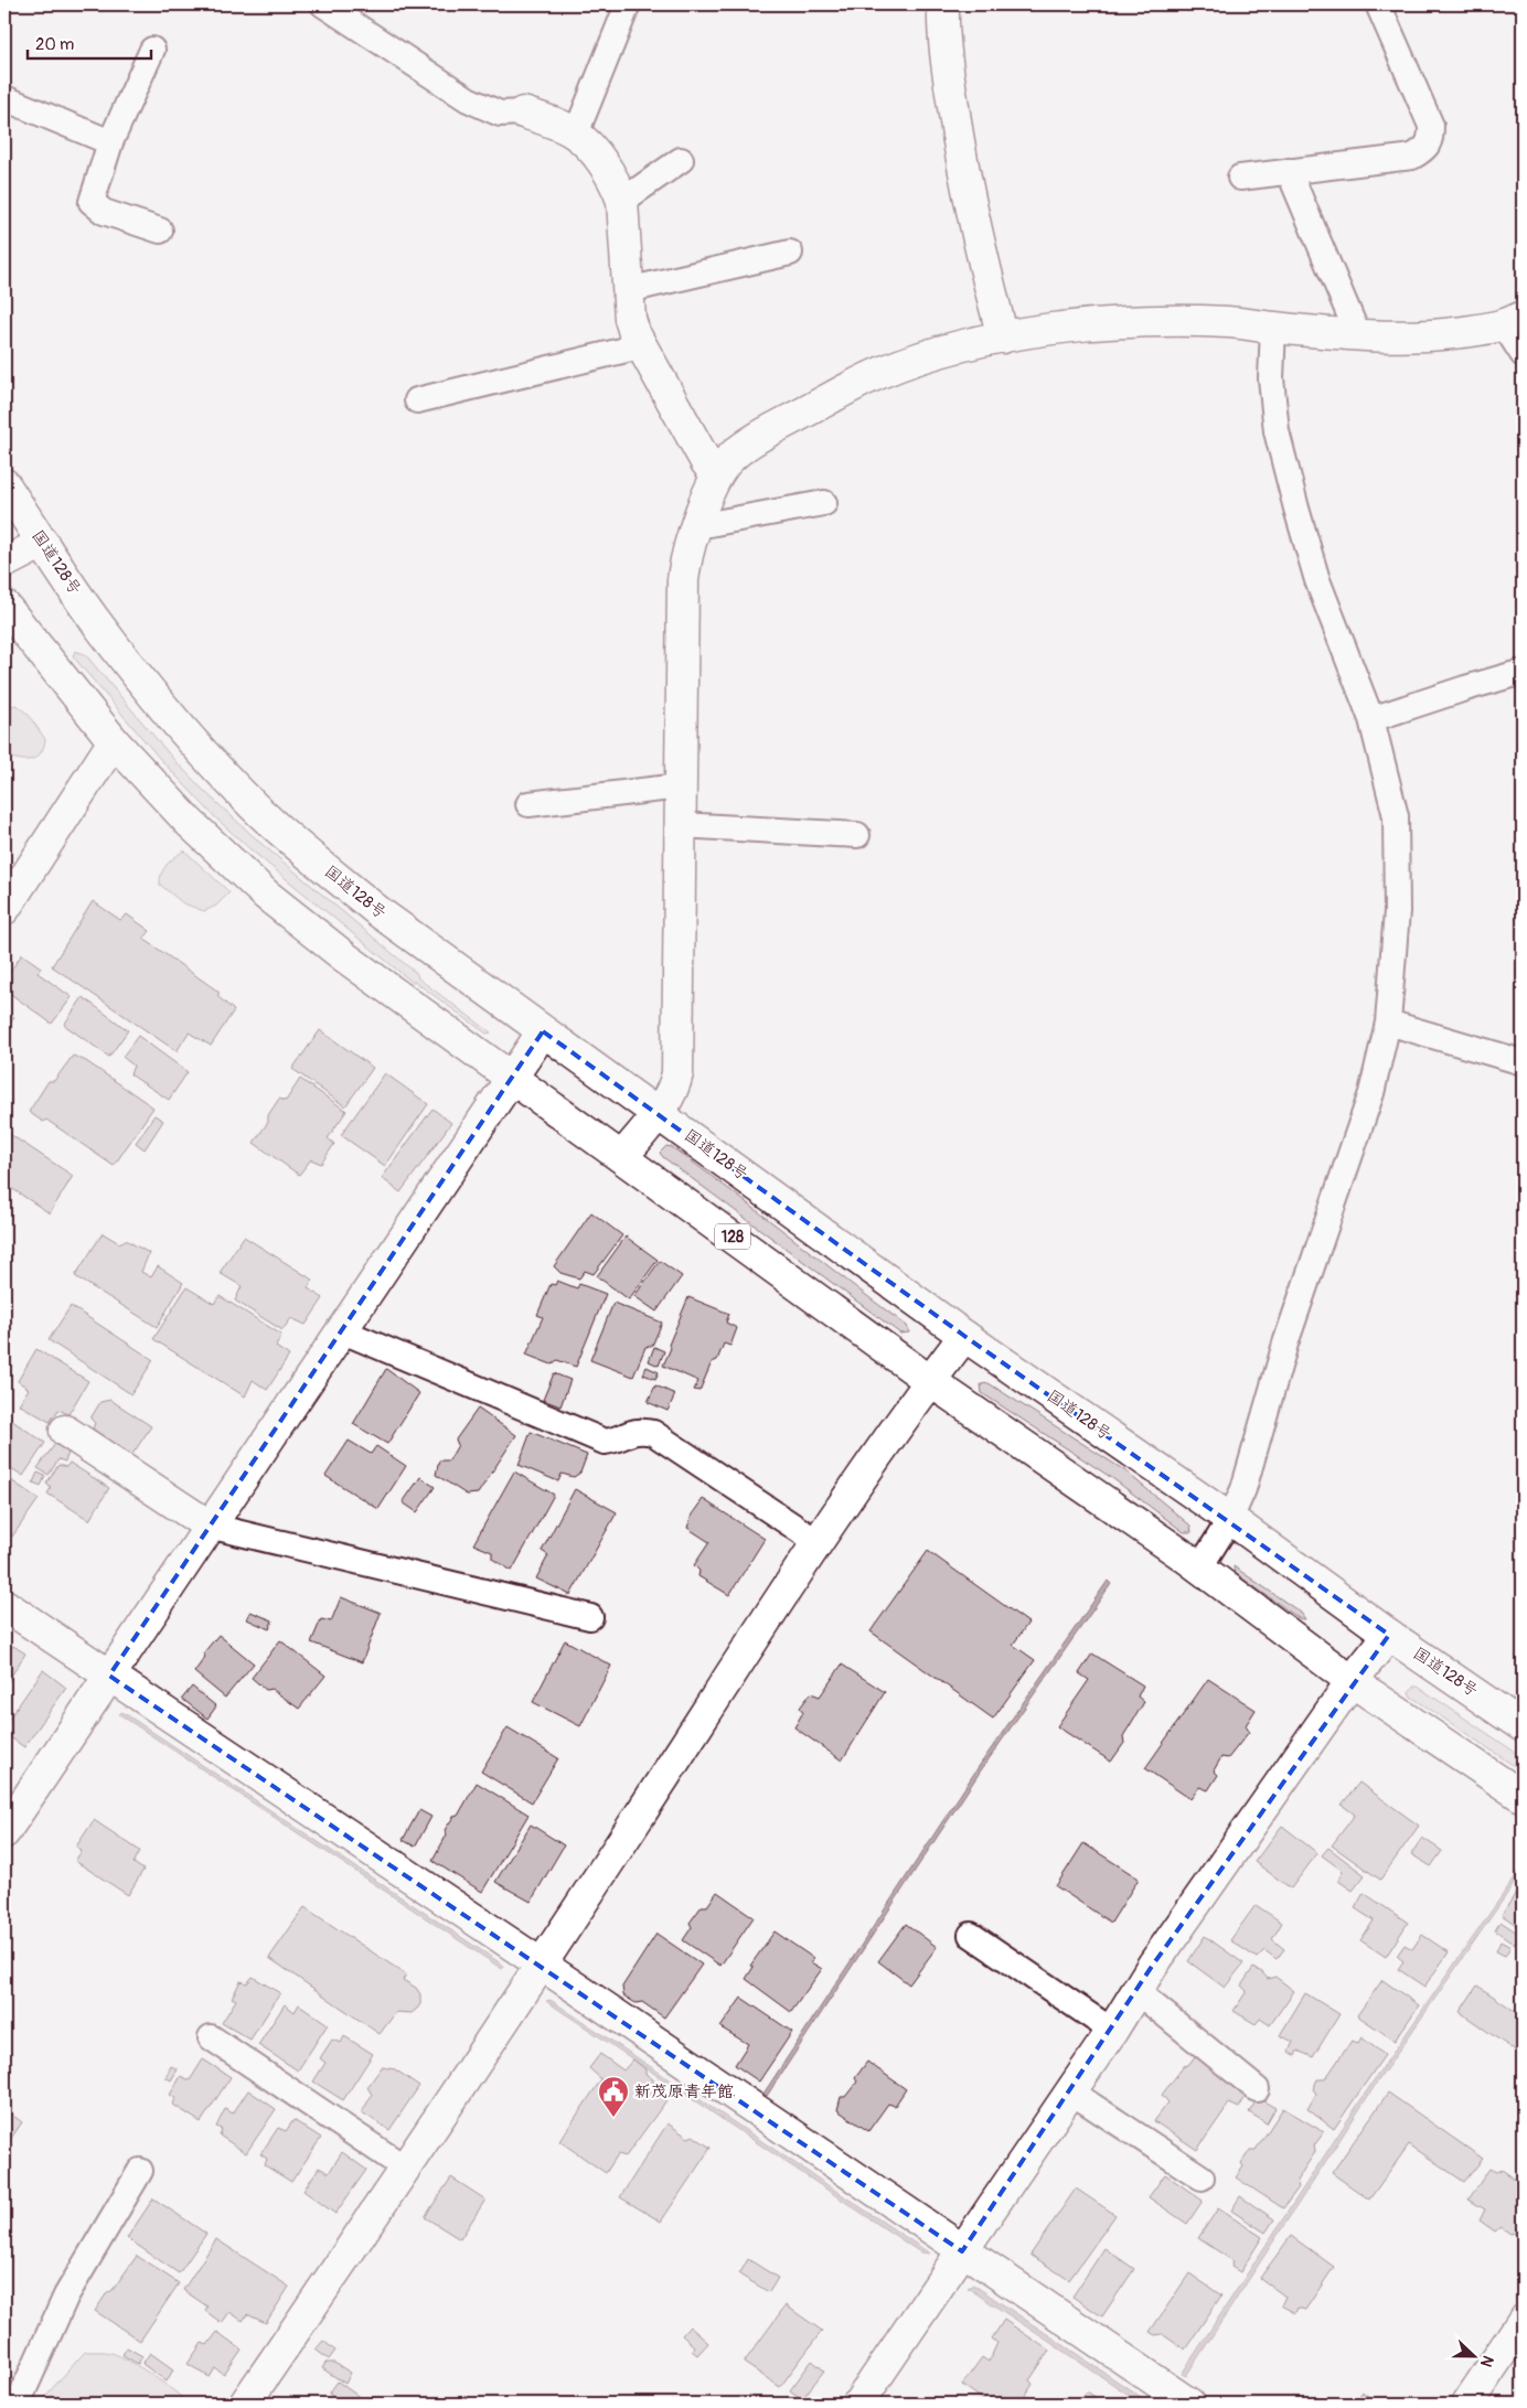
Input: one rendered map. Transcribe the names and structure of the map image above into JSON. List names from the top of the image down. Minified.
{"streets":{"main road":["国道128号","128"]},"places":{"public building":["新茂原青年館"]},"scale_bar":"20 m","north":"right"}
